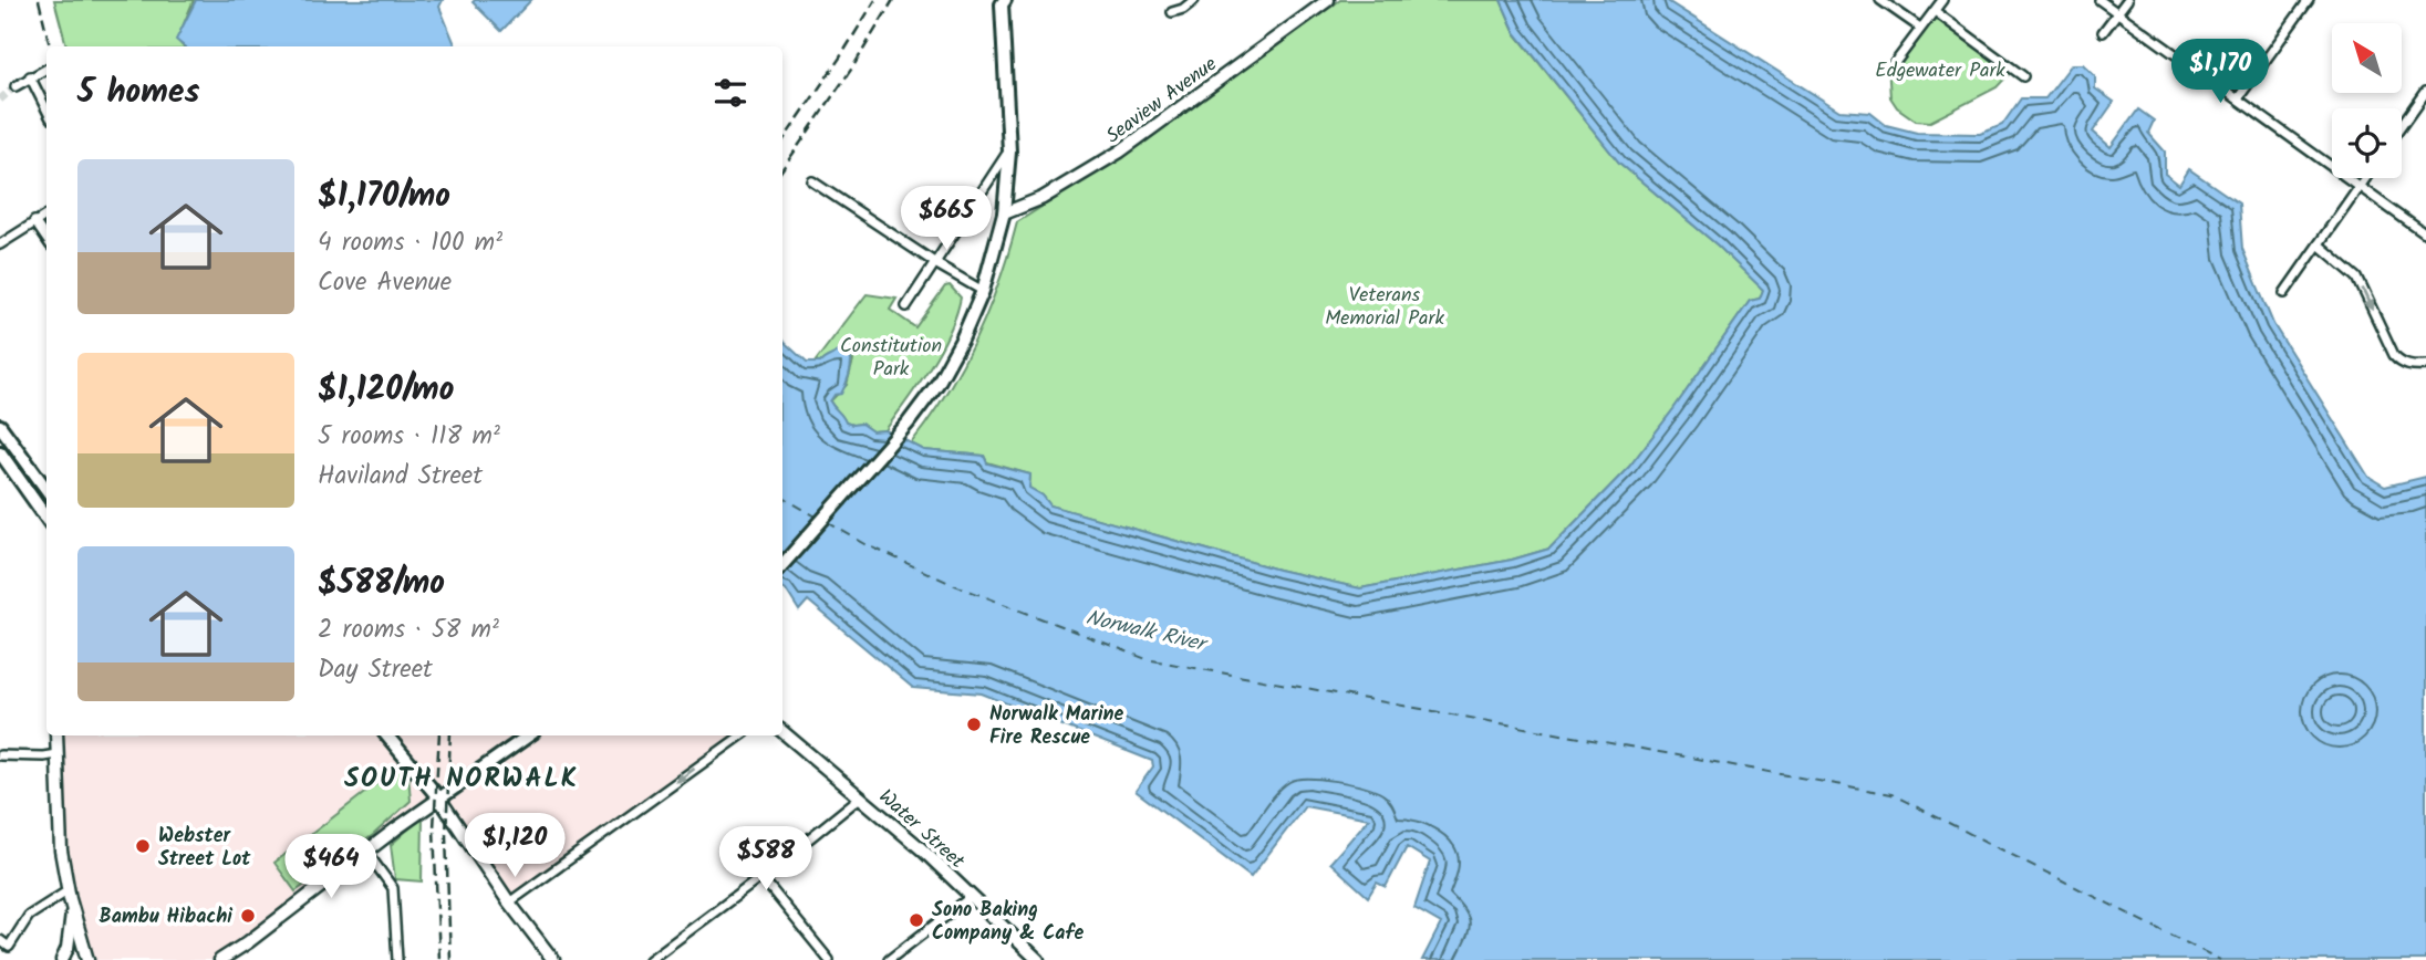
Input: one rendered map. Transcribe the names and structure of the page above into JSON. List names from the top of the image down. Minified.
{"streets":{"main road":["Seaview Avenue","Water Street"]},"districts":["SOUTH NORWALK"],"water":["Norwalk River"],"parks":["Edgewater Park","Veterans Memorial Park","Constitution Park"],"places":["Norwalk Marine Fire Rescue","Webster Street Lot","Bambu Hibachi","Sono Baking Company & Cafe"],"north":"top left","page":{"price":["$1,170","$665","$1,120","$588","$464"],"heading":"5 homes","list":[{"name":"$1,170/mo","note":"4 rooms · 100 m² · Cove Avenue"},{"name":"$1,120/mo","note":"5 rooms · 118 m² · Haviland Street"},{"name":"$588/mo","note":"2 rooms · 58 m² · Day Street"}]}}
